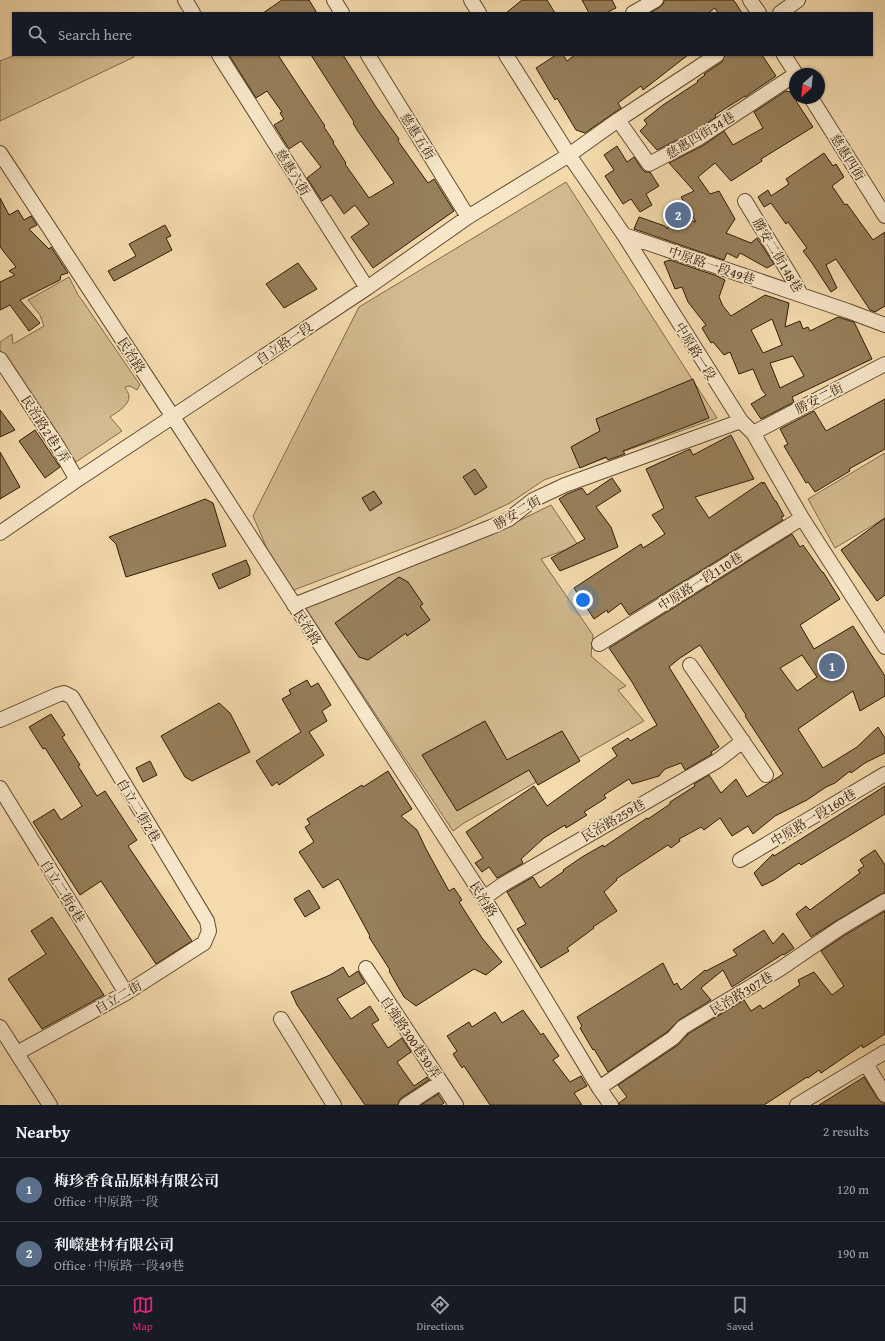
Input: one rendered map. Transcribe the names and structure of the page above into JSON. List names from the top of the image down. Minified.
{"streets":{"street":["慈惠四街34巷","慈惠五街","慈惠四街","慈惠六街","勝安二街148巷","中原路一段49巷","自立路一段","中原路一段","民治路","勝安二街","民治路2巷1弄","中原路一段110巷","自立二街2巷","中原路一段160巷","民治路259巷","自立二街6巷","民治路307巷","自立二街","自強路300巷30弄"]},"crossings":[["慈惠四街34巷","自立路一段"],["慈惠五街","自立路一段"],["慈惠六街","自立路一段"],["勝安二街148巷","中原路一段49巷"],["中原路一段49巷","中原路一段"],["自立路一段","中原路一段"],["自立路一段","民治路"],["自立路一段","民治路2巷1弄"],["中原路一段","勝安二街"],["中原路一段","中原路一段110巷"],["民治路","勝安二街"],["民治路","民治路259巷"],["民治路","民治路307巷"],["自立二街2巷","自立二街"],["自立二街6巷","自立二街"]],"north":"bottom left","page":{"search":"Search here","pins":["2","1"],"heading":["Nearby","2 results"],"list":[{"mark":"1","name":"梅珍香食品原料有限公司","note":"Office · 中原路一段","value":"120 m"},{"mark":"2","name":"利嶸建材有限公司","note":"Office · 中原路一段49巷","value":"190 m"}],"nav":["Map","Directions","Saved"]}}
